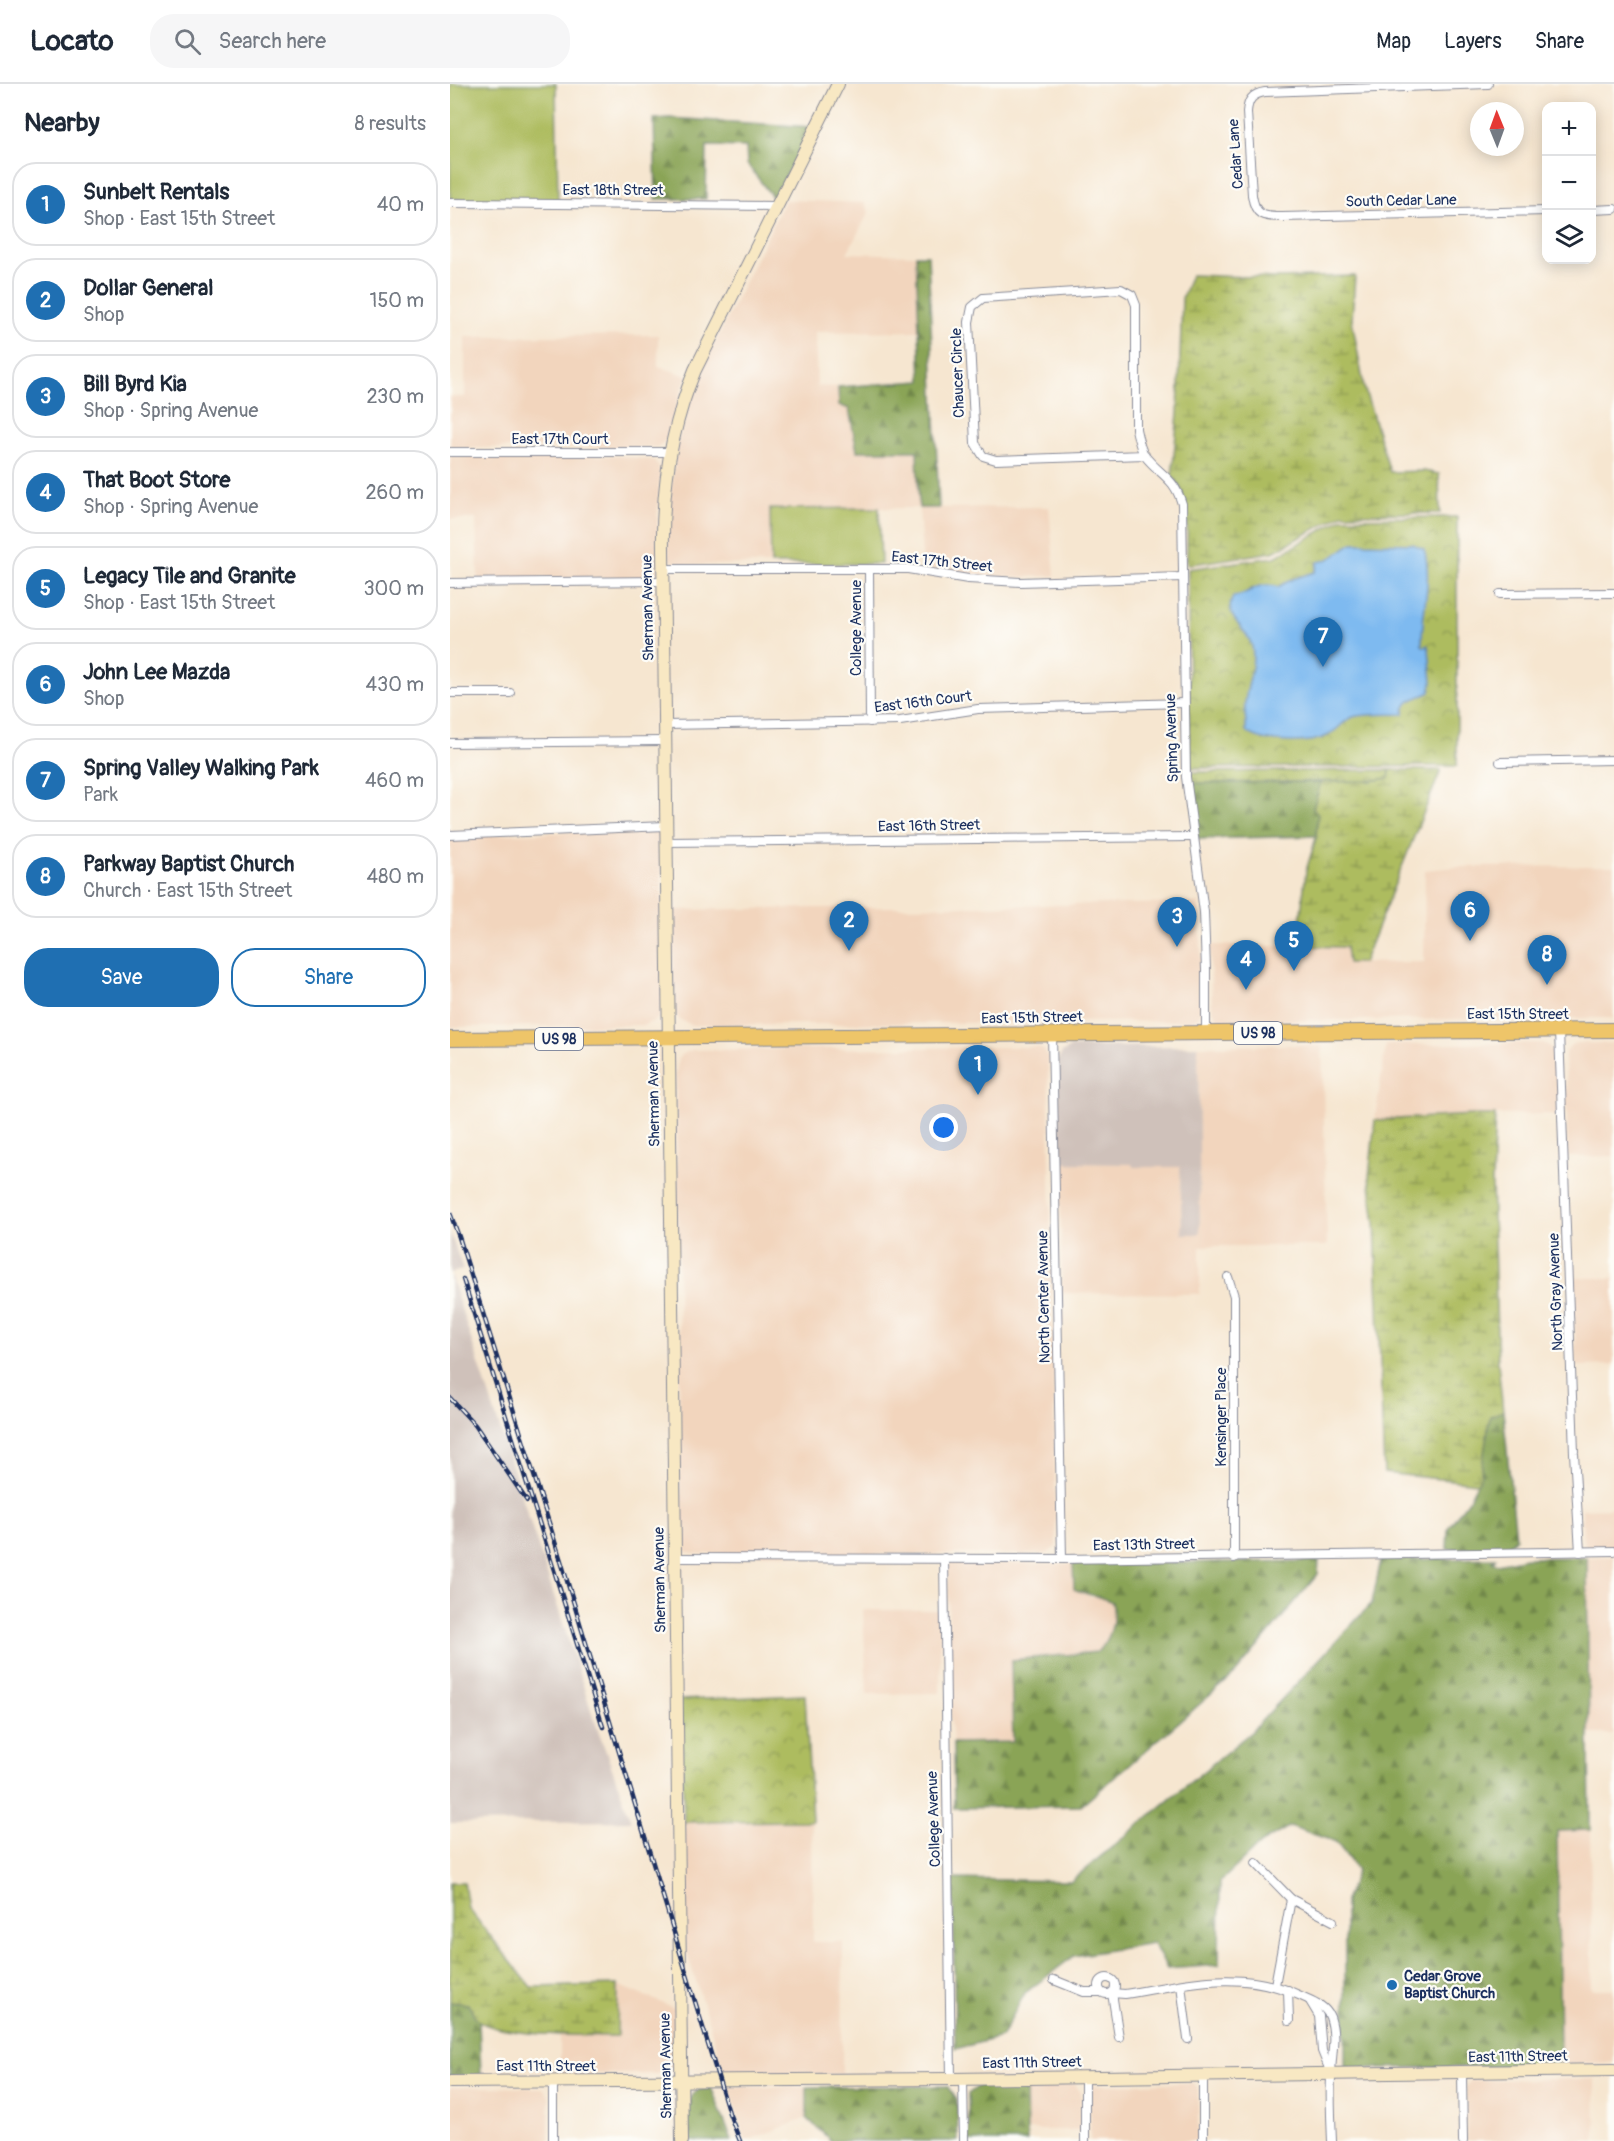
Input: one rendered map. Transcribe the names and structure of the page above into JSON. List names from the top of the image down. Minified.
{"streets":{"main road":["East 15th Street","US 98"],"street":["Cedar Lane","East 18th Street","South Cedar Lane","Chaucer Circle","East 17th Court","East 17th Street","Sherman Avenue","College Avenue","East 16th Court","Spring Avenue","East 16th Street","North Gray Avenue","North Center Avenue","Kensinger Place","East 13th Street","East 11th Street"]},"crossings":[["Cedar Lane","South Cedar Lane"],["East 18th Street","Sherman Avenue"],["Chaucer Circle","Spring Avenue"],["East 17th Court","Sherman Avenue"],["East 17th Street","Sherman Avenue"],["East 17th Street","College Avenue"],["East 17th Street","Spring Avenue"],["Sherman Avenue","East 16th Court"],["Sherman Avenue","East 16th Street"],["Sherman Avenue","East 15th Street"],["Sherman Avenue","East 13th Street"],["Sherman Avenue","East 11th Street"],["College Avenue","East 16th Court"],["College Avenue","East 13th Street"],["College Avenue","East 11th Street"],["East 16th Court","Spring Avenue"],["Spring Avenue","East 16th Street"],["Spring Avenue","East 15th Street"],["East 15th Street","North Gray Avenue"],["East 15th Street","North Center Avenue"],["North Gray Avenue","East 13th Street"],["North Center Avenue","East 13th Street"],["Kensinger Place","East 13th Street"]],"places":["Cedar Grove Baptist Church"],"north":"top","page":{"header":"Locato","search":"Search here","nav":["Map","Layers","Share"],"heading":["Nearby","8 results"],"map_buttons":["+","−"],"list":[{"mark":"1","name":"Sunbelt Rentals","note":"Shop · East 15th Street","value":"40 m"},{"mark":"2","name":"Dollar General","note":"Shop","value":"150 m"},{"mark":"3","name":"Bill Byrd Kia","note":"Shop · Spring Avenue","value":"230 m"},{"mark":"4","name":"That Boot Store","note":"Shop · Spring Avenue","value":"260 m"},{"mark":"5","name":"Legacy Tile and Granite","note":"Shop · East 15th Street","value":"300 m"},{"mark":"6","name":"John Lee Mazda","note":"Shop","value":"430 m"},{"mark":"7","name":"Spring Valley Walking Park","note":"Park","value":"460 m"},{"mark":"8","name":"Parkway Baptist Church","note":"Church · East 15th Street","value":"480 m"}],"pins":["7","6","3","2","5","8","4","1"],"buttons":["Save","Share"]}}
